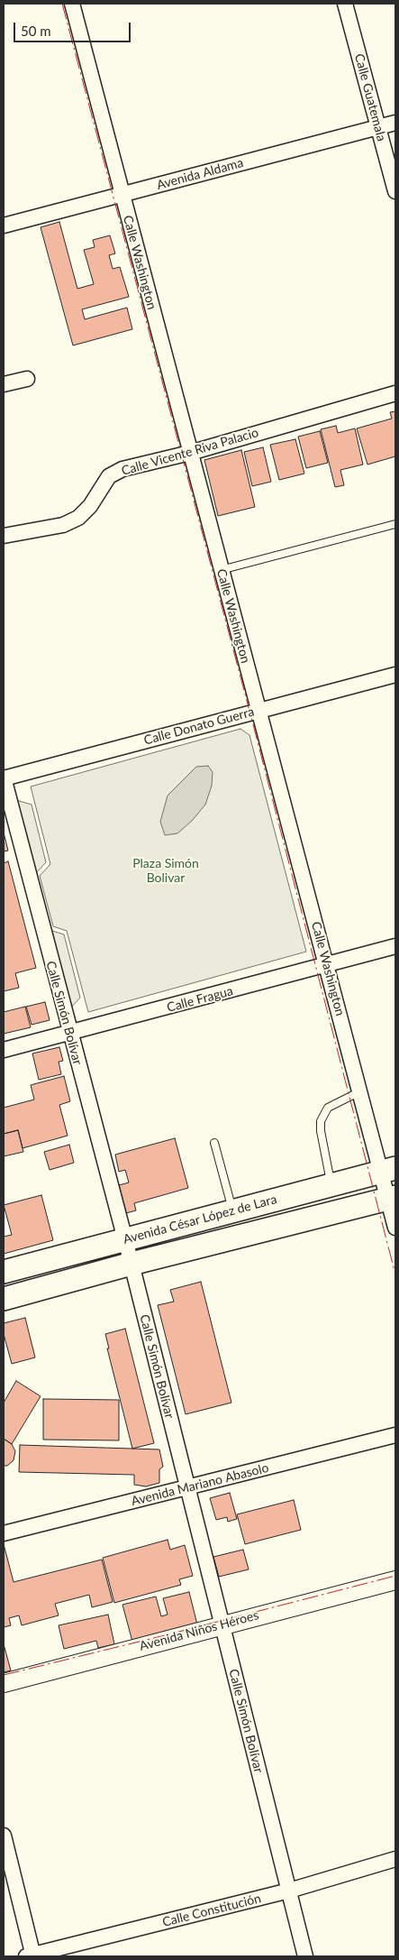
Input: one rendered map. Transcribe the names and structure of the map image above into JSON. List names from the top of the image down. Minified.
{"streets":{"main road":["Avenida César López de Lara"],"street":["Calle Guatemala","Avenida Aldama","Calle Washington","Calle Vicente Riva Palacio","Calle Donato Guerra","Calle Fragua","Calle Simón Bolívar","Avenida Mariano Abasolo","Avenida Niños Héroes","Calle Constitución"]},"crossings":[["Calle Guatemala","Avenida Aldama"],["Avenida Aldama","Calle Washington"],["Calle Washington","Calle Vicente Riva Palacio"],["Calle Washington","Calle Donato Guerra"],["Calle Washington","Calle Fragua"],["Calle Washington","Avenida César López de Lara"],["Calle Donato Guerra","Calle Simón Bolívar"],["Calle Fragua","Calle Simón Bolívar"],["Calle Simón Bolívar","Avenida César López de Lara"],["Calle Simón Bolívar","Avenida Mariano Abasolo"],["Calle Simón Bolívar","Avenida Niños Héroes"],["Calle Simón Bolívar","Calle Constitución"]],"parks":["Plaza Simón Bolivar"],"scale_bar":"50 m"}
